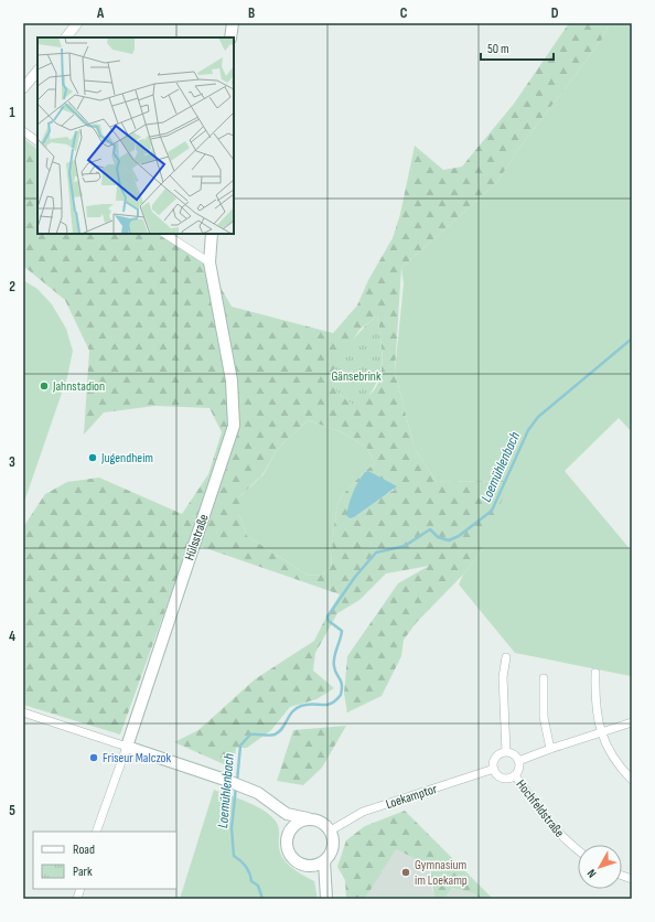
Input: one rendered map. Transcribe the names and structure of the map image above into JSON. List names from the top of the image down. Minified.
{"streets":{"main road":["Hülsstraße"],"street":["Loekamptor","Hochfeldstraße"]},"crossings":[["Loekamptor","Hochfeldstraße"]],"water":["Loemühlenbach"],"parks":["Gänsebrink"],"places":["Jahnstadion","Jugendheim","Friseur Malczok","Gymnasium im Loekamp"],"legend":["Road","Park"],"scale_bar":"50 m","north":"bottom left","grid":{"columns":["A","B","C","D"],"rows":["1","2","3","4","5"]}}
